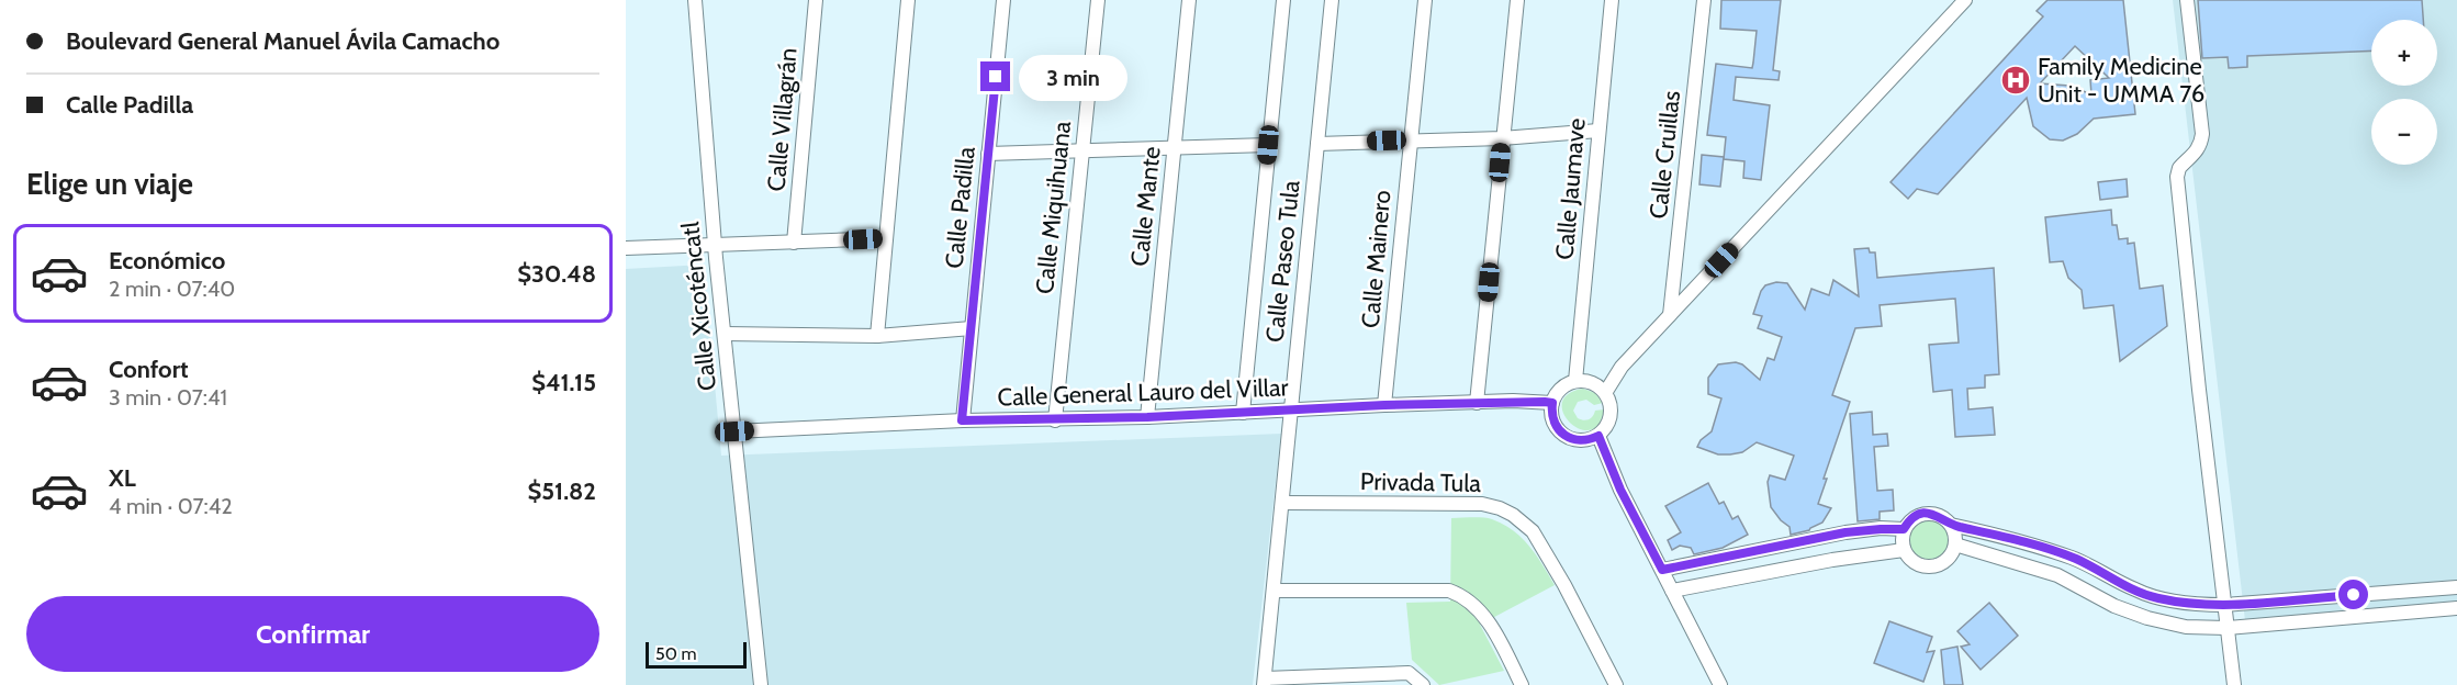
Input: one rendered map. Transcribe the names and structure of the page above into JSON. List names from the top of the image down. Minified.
{"streets":{"street":["Calle Villagrán","Calle Cruillas","Calle Jaumave","Calle Mante","Calle Padilla","Calle Miquihuana","Calle Mainero","Calle Paseo Tula","Calle Xicoténcatl","Calle General Lauro del Villar","Privada Tula"]},"crossings":[["Calle Jaumave","Calle General Lauro del Villar"],["Calle Mante","Calle General Lauro del Villar"],["Calle Padilla","Calle General Lauro del Villar"],["Calle Miquihuana","Calle General Lauro del Villar"],["Calle Mainero","Calle General Lauro del Villar"],["Calle Paseo Tula","Calle General Lauro del Villar"],["Calle Paseo Tula","Privada Tula"],["Calle Xicoténcatl","Calle General Lauro del Villar"]],"places":{"hospital":["Family Medicine Unit - UMMA 76"]},"scale_bar":"50 m","page":{"banner":["Boulevard General Manuel Ávila Camacho","Calle Padilla"],"map_buttons":["+","−"],"bubble":"3 min","heading":"Elige un viaje","list":[{"name":"Económico","note":"2 min · 07:40","value":"$30.48"},{"name":"Confort","note":"3 min · 07:41","value":"$41.15"},{"name":"XL","note":"4 min · 07:42","value":"$51.82"}],"buttons":"Confirmar","scale":"50 m"}}
